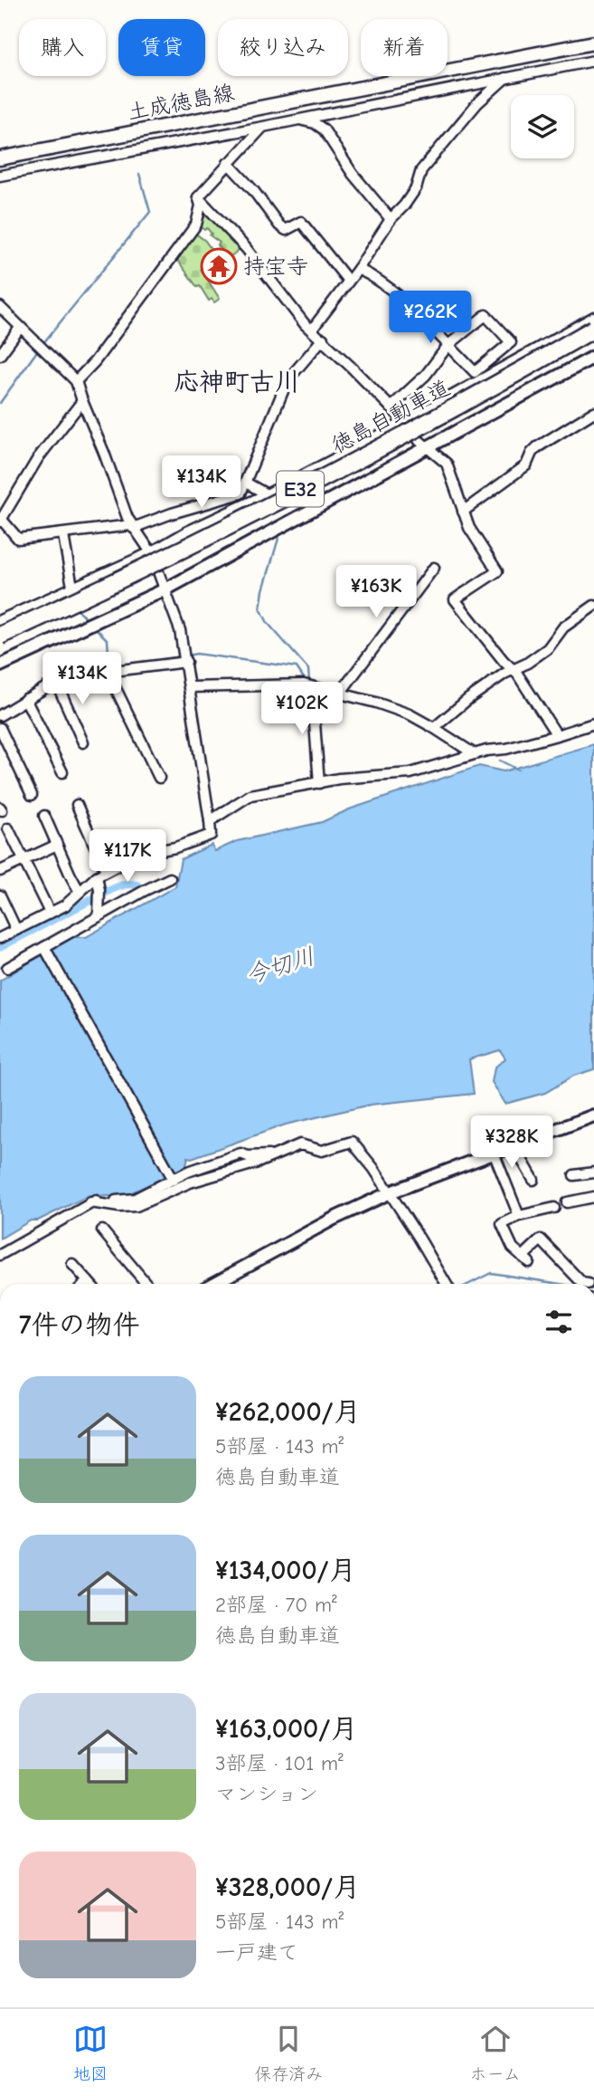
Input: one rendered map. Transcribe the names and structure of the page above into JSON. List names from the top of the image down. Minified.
{"streets":{"highway":["徳島自動車道","E32"],"main road":["土成徳島線"]},"districts":["応神町古川"],"water":["今切川"],"places":{"temple":["持宝寺"]},"page":{"chip":["購入","賃貸","絞り込み","新着"],"price":["¥262K","¥134K","¥163K","¥134K","¥102K","¥117K","¥328K"],"heading":"7件の物件","list":[{"name":"¥262,000/月","note":"5部屋 · 143 m² · 徳島自動車道"},{"name":"¥134,000/月","note":"2部屋 · 70 m² · 徳島自動車道"},{"name":"¥163,000/月","note":"3部屋 · 101 m² · マンション"},{"name":"¥328,000/月","note":"5部屋 · 143 m² · 一戸建て"}],"tabs":["地図","保存済み","ホーム"]}}
